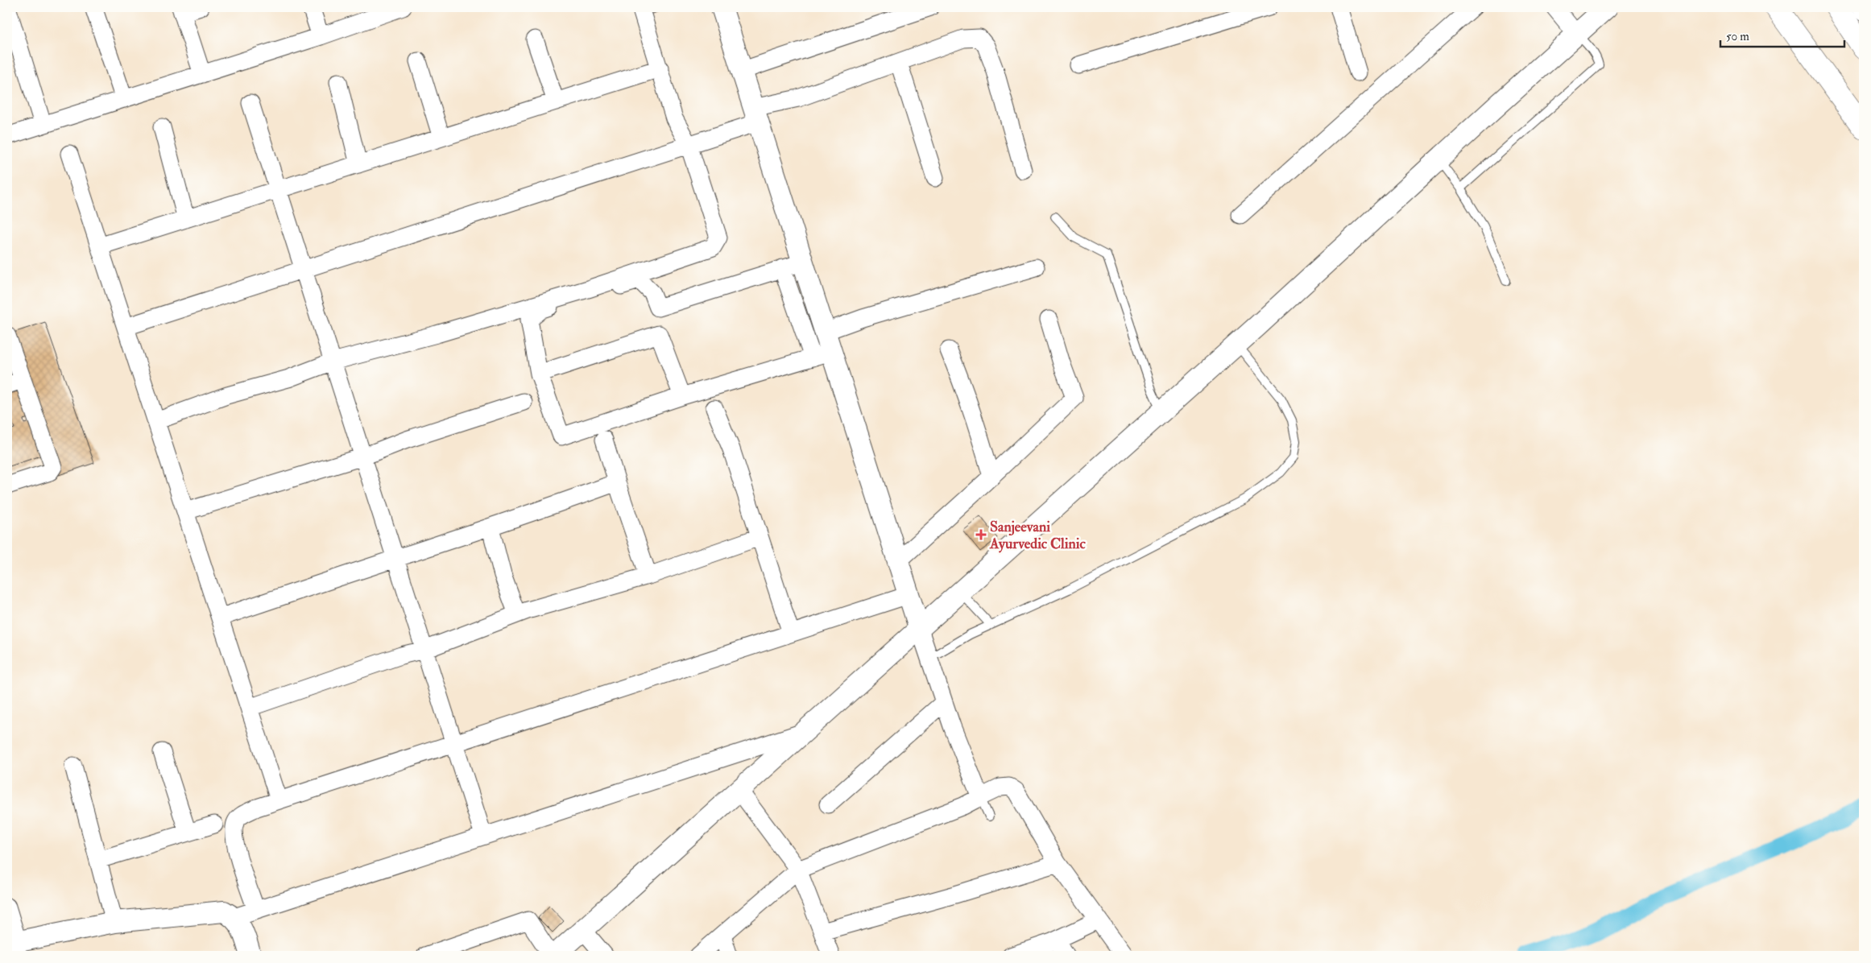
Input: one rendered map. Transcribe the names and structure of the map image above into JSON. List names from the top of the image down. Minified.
{"places":{"health":["Sanjeevani Ayurvedic Clinic"]},"scale_bar":"50 m"}
